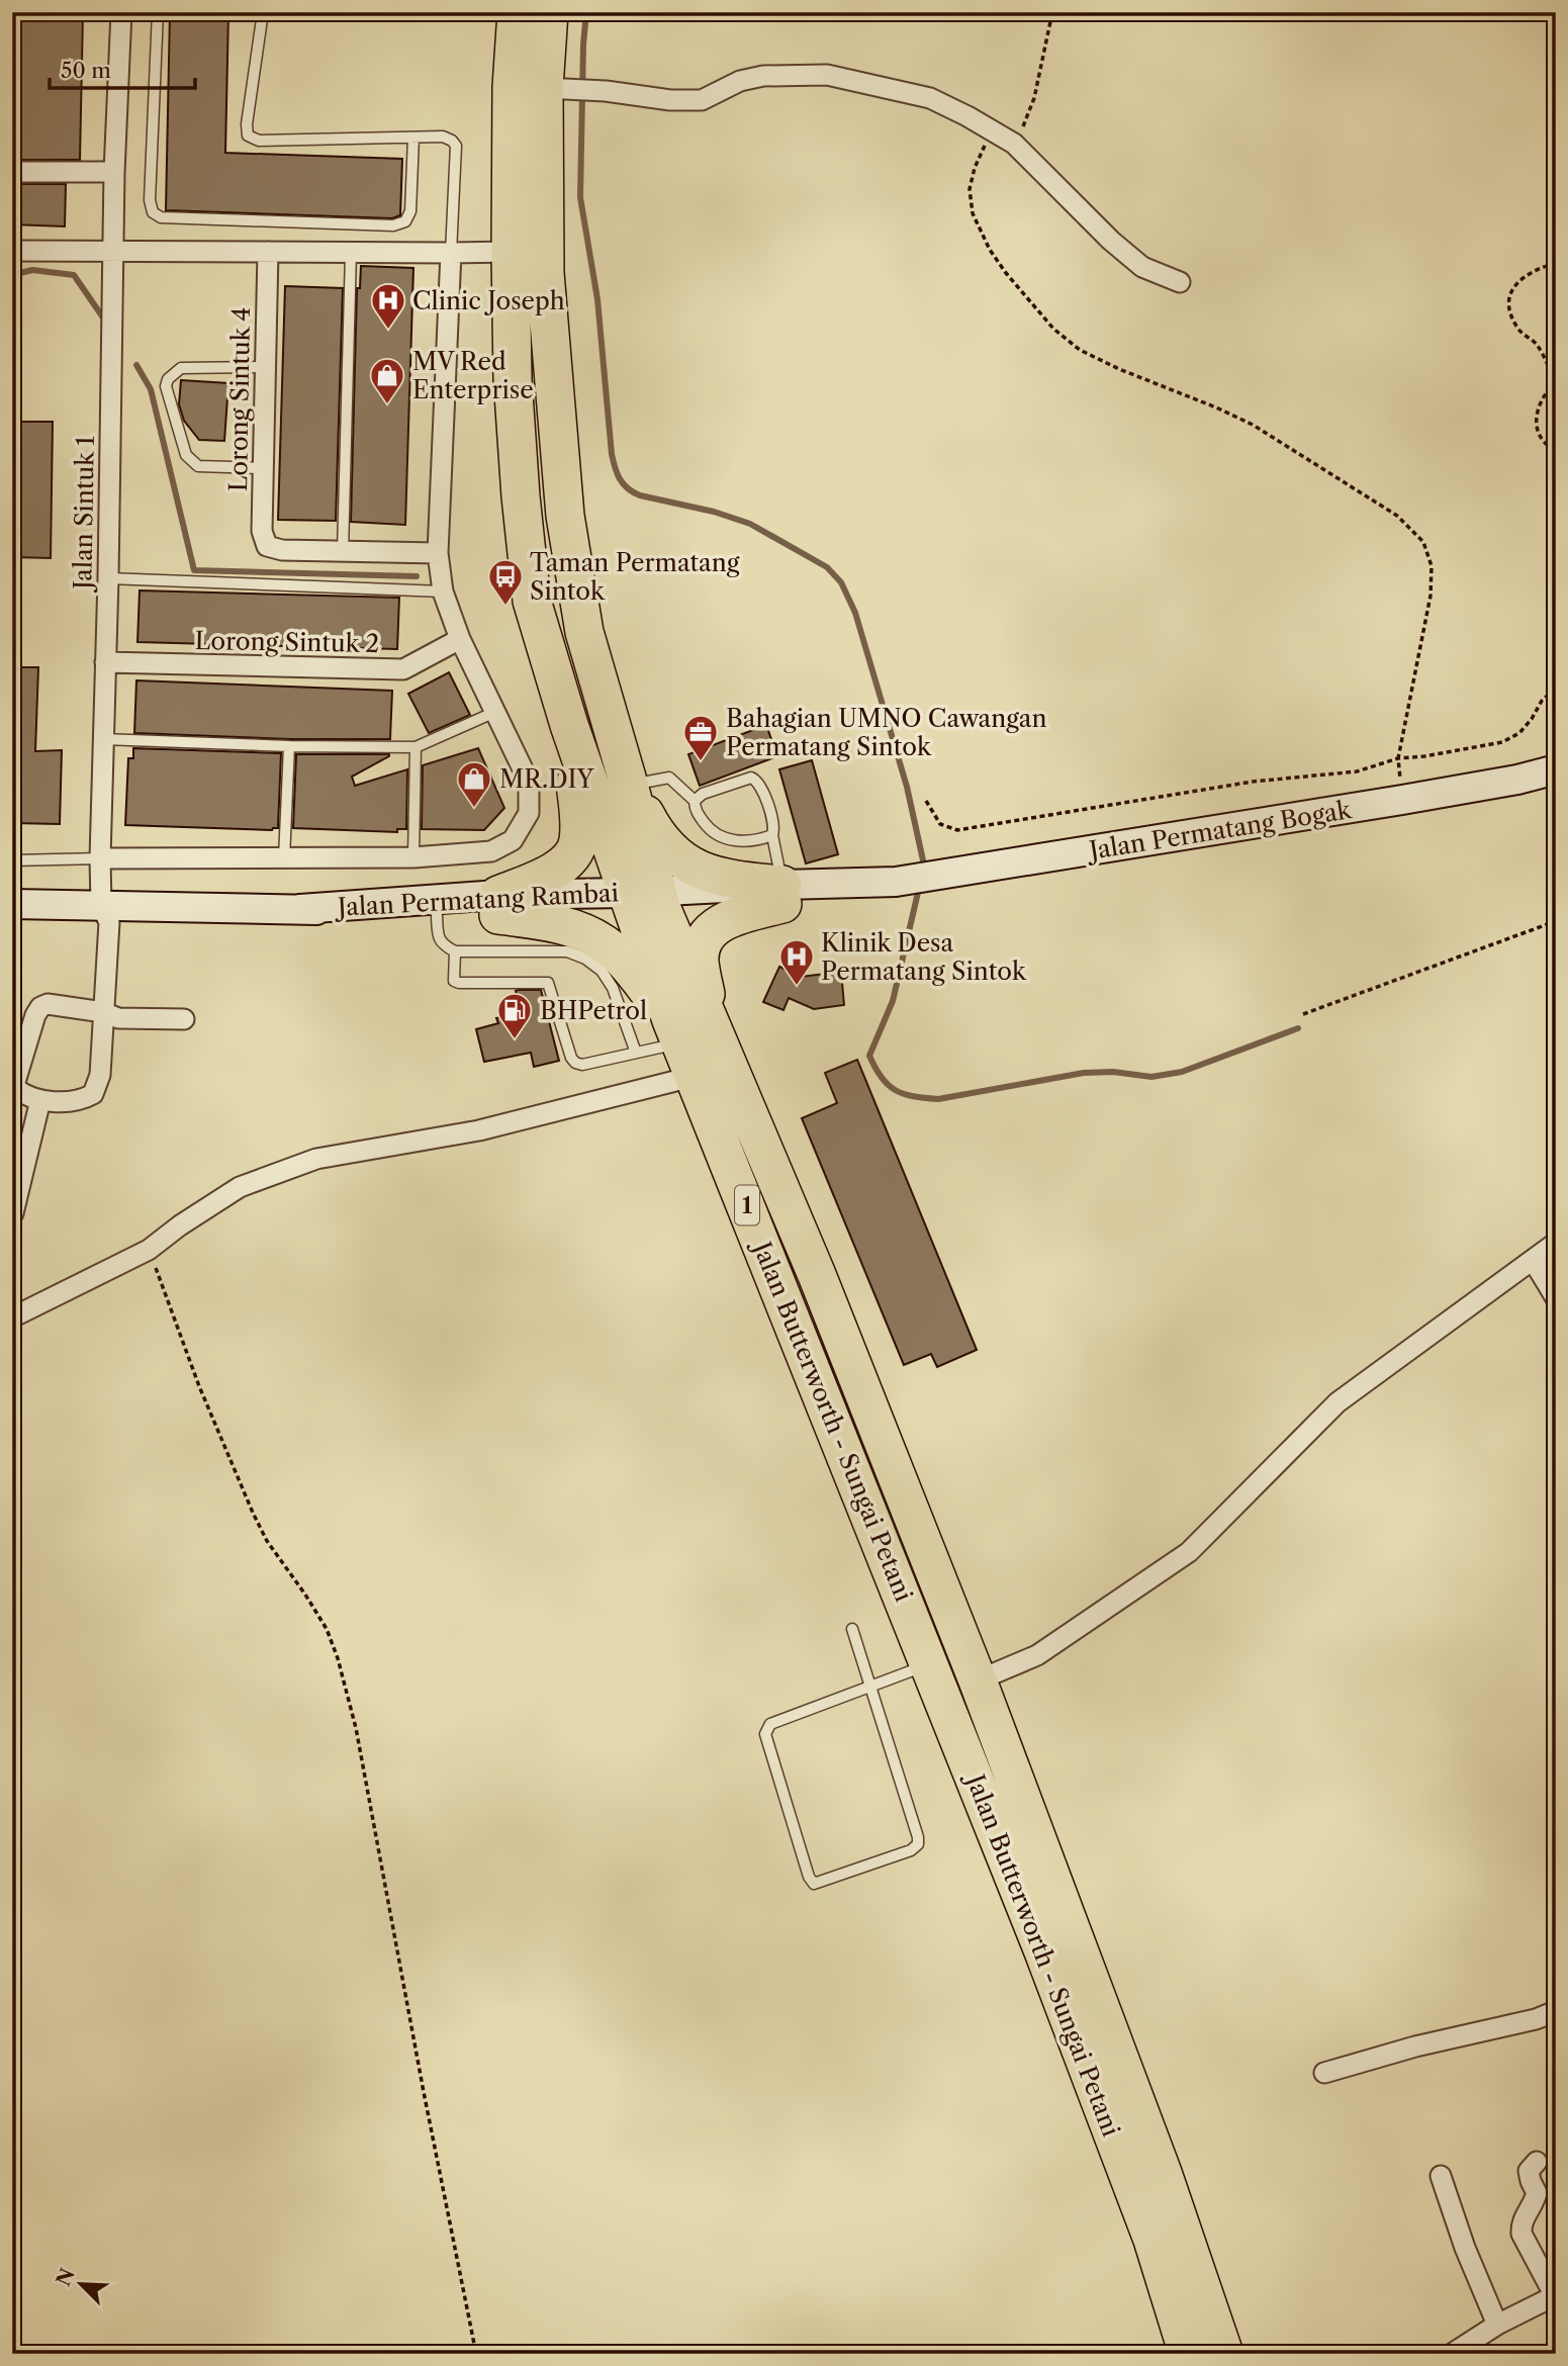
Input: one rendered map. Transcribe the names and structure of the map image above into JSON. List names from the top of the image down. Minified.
{"streets":{"highway":["1","Jalan Butterworth - Sungai Petani"],"street":["Lorong Sintuk 4","Jalan Sintuk 1","Lorong Sintuk 2","Jalan Permatang Bogak","Jalan Permatang Rambai"]},"crossings":[["Jalan Sintuk 1","Lorong Sintuk 2"],["Jalan Sintuk 1","Jalan Permatang Rambai"],["Jalan Permatang Bogak","Jalan Permatang Rambai"],["Jalan Permatang Bogak","Jalan Butterworth - Sungai Petani"],["Jalan Permatang Rambai","Jalan Butterworth - Sungai Petani"]],"places":{"hospital":["Clinic Joseph","Klinik Desa Permatang Sintok"],"shop":["MV Red Enterprise","MR.DIY"],"bus stop":["Taman Permatang Sintok"],"office":["Bahagian UMNO Cawangan Permatang Sintok"],"fuel station":["BHPetrol"]},"scale_bar":"50 m","north":"top left"}
